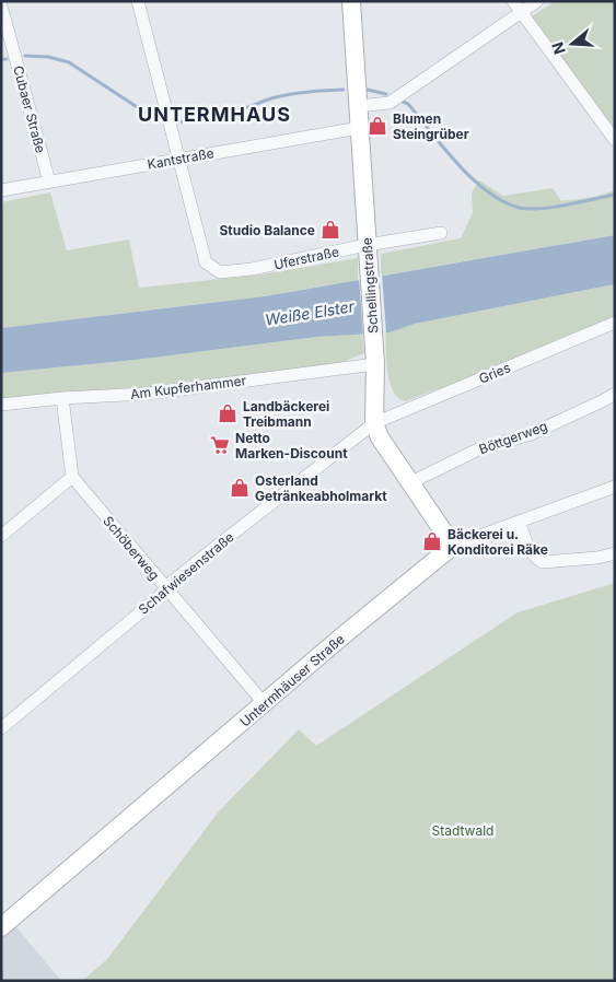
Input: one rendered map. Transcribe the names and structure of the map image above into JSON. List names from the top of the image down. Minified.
{"streets":{"main road":["Schellingstraße","Untermhäuser Straße"],"street":["Cubaer Straße","Kantstraße","Uferstraße","Gries","Am Kupferhammer","Böttgerweg","Schöberweg","Schafwiesenstraße"]},"crossings":[["Cubaer Straße","Kantstraße"],["Kantstraße","Uferstraße"],["Kantstraße","Schellingstraße"],["Uferstraße","Schellingstraße"],["Schellingstraße","Gries"],["Schellingstraße","Am Kupferhammer"],["Schellingstraße","Böttgerweg"],["Schellingstraße","Schafwiesenstraße"],["Schellingstraße","Untermhäuser Straße"],["Gries","Schafwiesenstraße"],["Schöberweg","Schafwiesenstraße"],["Schöberweg","Untermhäuser Straße"]],"districts":["UNTERMHAUS"],"water":["Weiße Elster"],"parks":["Stadtwald"],"places":{"shop":["Blumen Steingrüber","Studio Balance","Landbäckerei Treibmann","Osterland Getränkeabholmarkt","Bäckerei u. Konditorei Räke"],"supermarket":["Netto Marken-Discount"]},"north":"left"}
